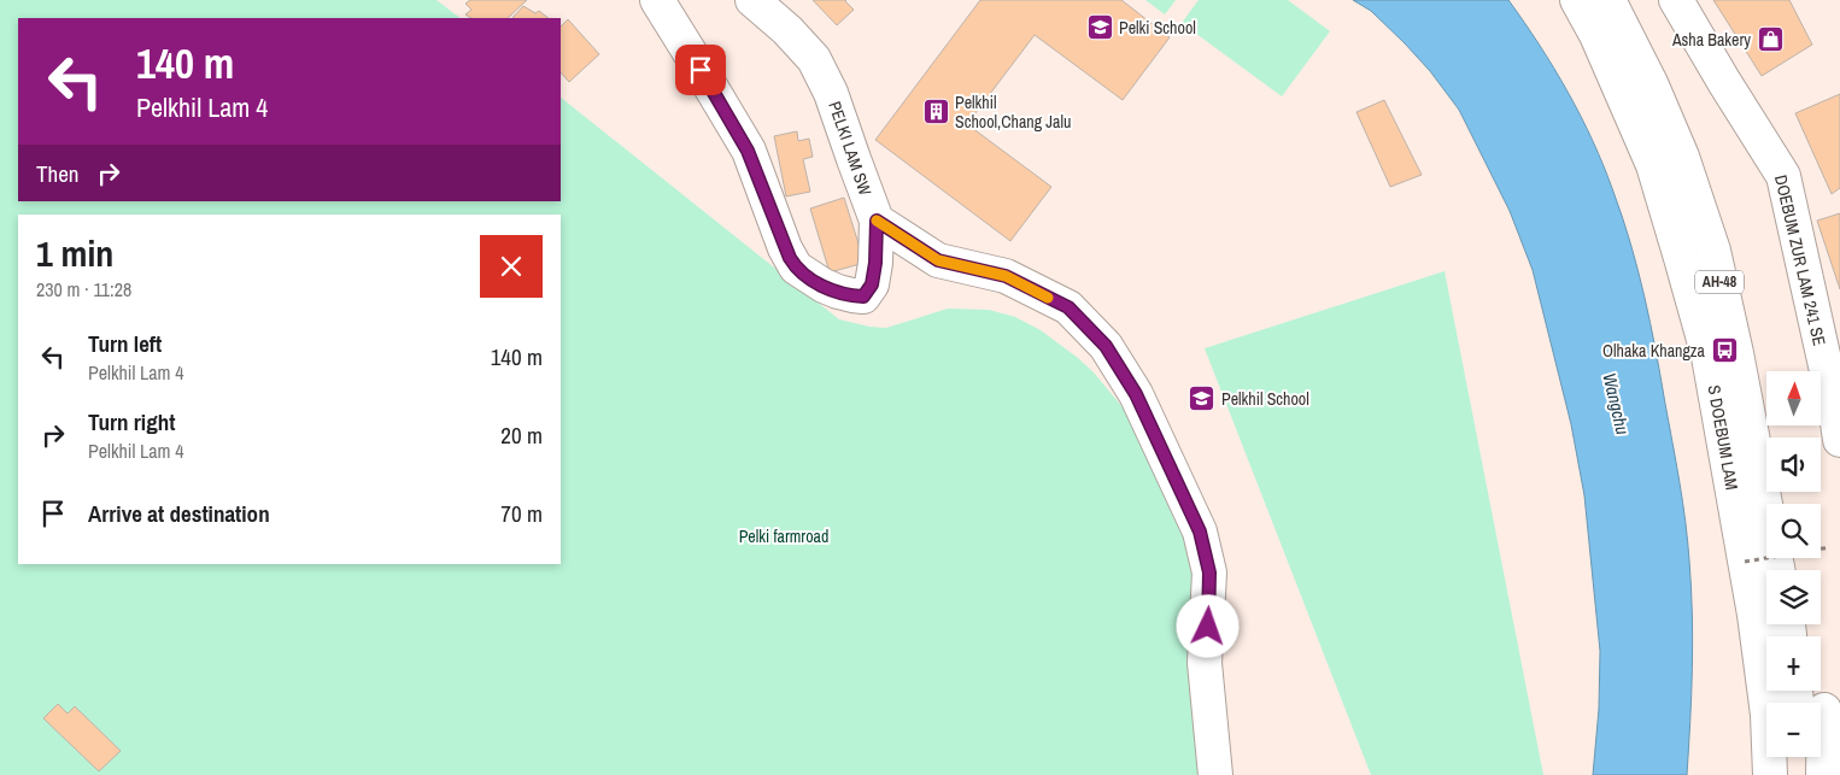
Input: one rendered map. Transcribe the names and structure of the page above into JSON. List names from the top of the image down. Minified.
{"streets":{"main road":["PELKI LAM SW","DOEBUM ZUR LAM 241 SE","AH-48","S DOEBUM LAM"]},"water":["Wangchu"],"parks":["Pelki farmroad"],"places":{"school or university":["Pelki School","Pelkhil School"],"shop":["Asha Bakery"],"building":["Pelkhil School,Chang Jalu"],"bus stop":["Olhaka Khangza"]},"north":"top","page":{"turn":["140 m","Pelkhil Lam 4"],"then":"Then","heading":["1 min","230 m · 11:28"],"list":[{"name":"Turn left","note":"Pelkhil Lam 4","value":"140 m"},{"name":"Turn right","note":"Pelkhil Lam 4","value":"20 m"},{"name":"Arrive at destination","value":"70 m"}],"map_buttons":["+","−"]}}
